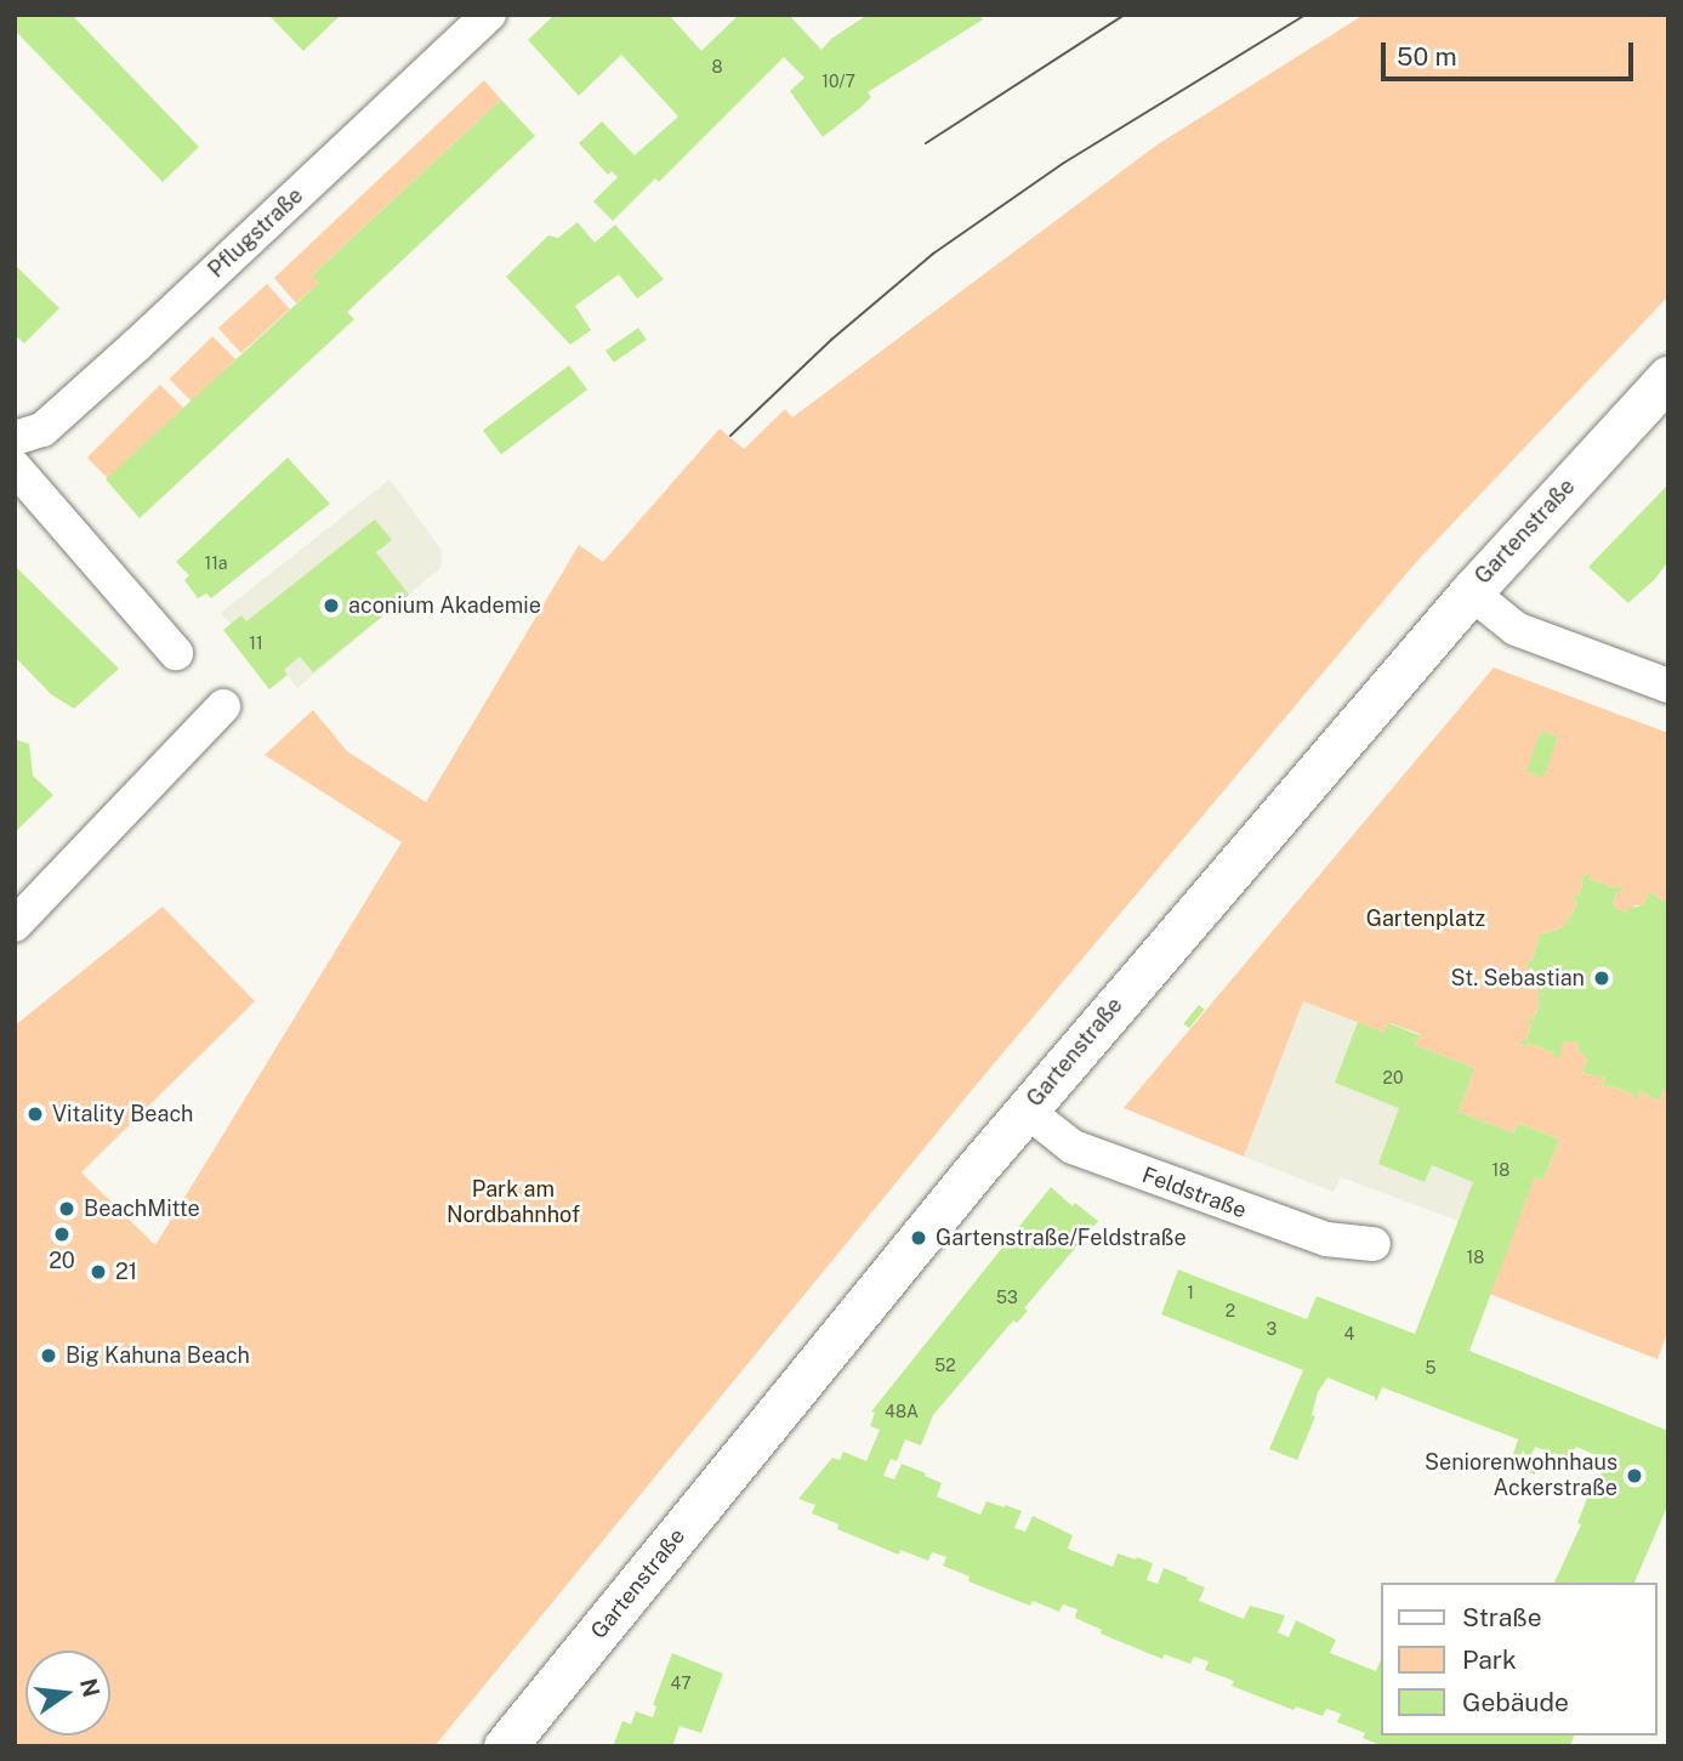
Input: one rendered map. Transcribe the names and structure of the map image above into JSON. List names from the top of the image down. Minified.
{"streets":{"street":["Pflugstraße","Gartenstraße","Feldstraße"]},"crossings":[["Gartenstraße","Feldstraße"]],"parks":["Gartenplatz","Park am Nordbahnhof"],"places":["aconium Akademie","St. Sebastian","Vitality Beach","BeachMitte","20","Gartenstraße/Feldstraße","21","Big Kahuna Beach","Seniorenwohnhaus Ackerstraße"],"house_numbers":["8","10/7","11a","11","20","18","18","1","53","2","3","4","52","5","48A","47"],"legend":["Straße","Park","Gebäude"],"scale_bar":"50 m","north":"right"}
